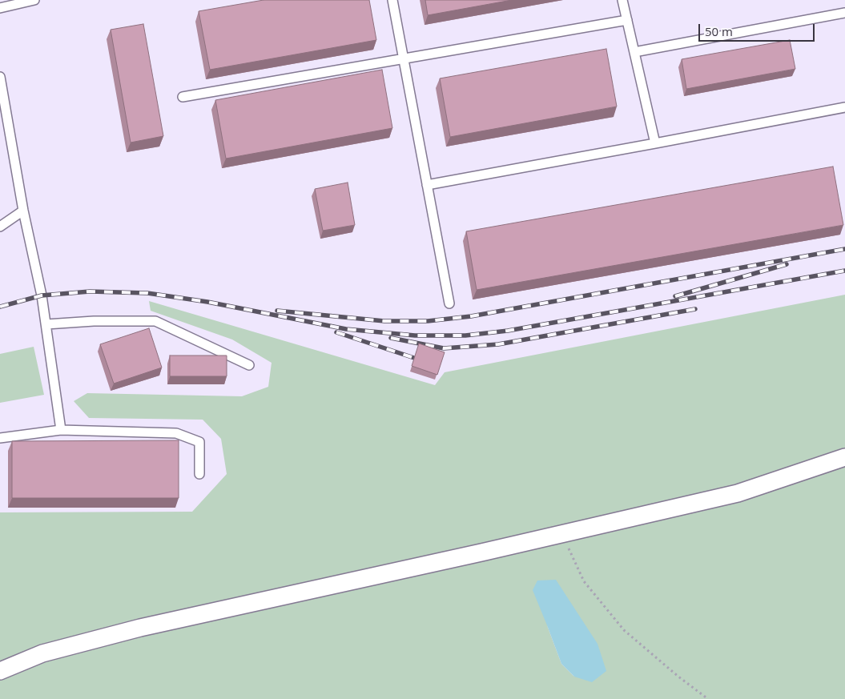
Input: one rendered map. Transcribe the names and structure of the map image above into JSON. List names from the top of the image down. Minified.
{"scale_bar":"50 m"}
